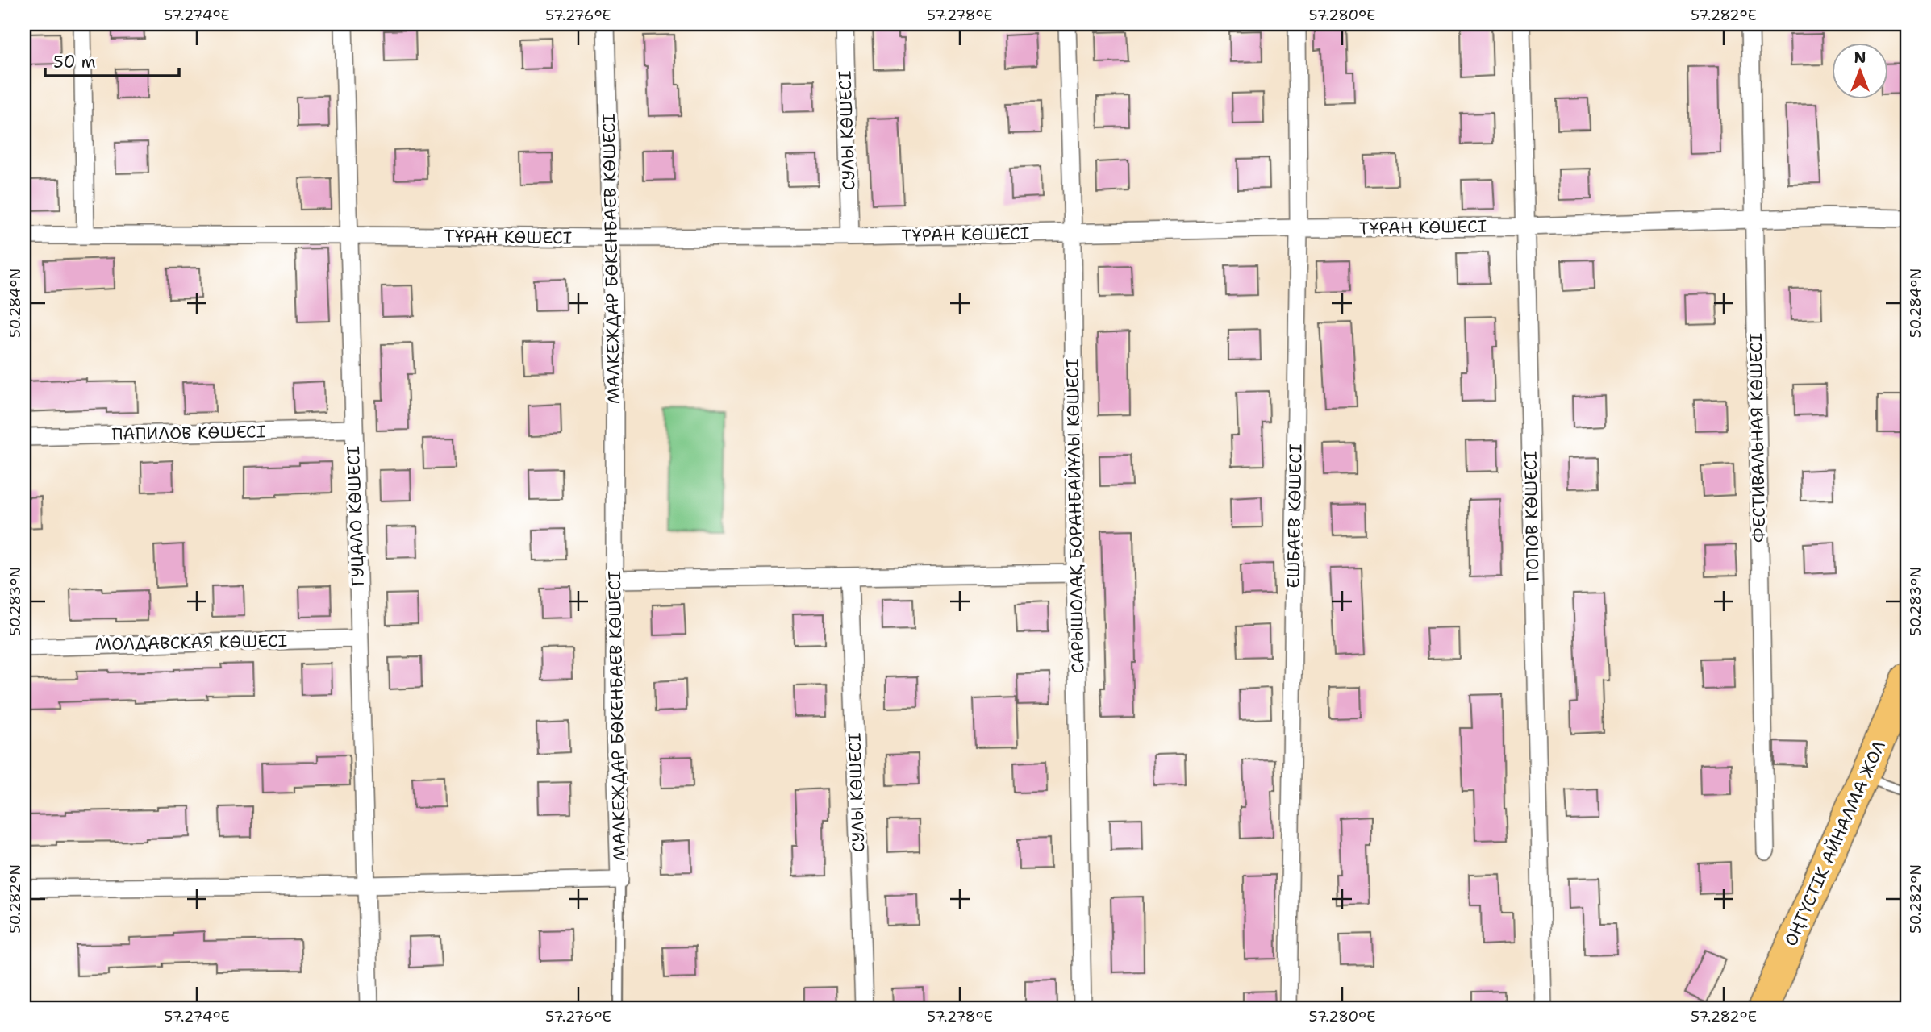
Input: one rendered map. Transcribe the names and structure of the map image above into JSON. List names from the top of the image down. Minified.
{"streets":{"highway":["ОҢТҮСТІК АЙНАЛМА ЖОЛ"],"street":["СУЛЫ КӨШЕСІ","ТҰРАН КӨШЕСІ","МАЛКЕЖДАР БӨКЕНБАЕВ КӨШЕСІ","ПАПИЛОВ КӨШЕСІ","ФЕСТИВАЛЬНАЯ КӨШЕСІ","ГУЦАЛО КӨШЕСІ","САРЫШОЛАҚ БОРАНБАЙҰЛЫ КӨШЕСІ","ЕШБАЕВ КӨШЕСІ","ПОПОВ КӨШЕСІ","МОЛДАВСКАЯ КӨШЕСІ"]},"crossings":[["СУЛЫ КӨШЕСІ","ТҰРАН КӨШЕСІ"],["ТҰРАН КӨШЕСІ","МАЛКЕЖДАР БӨКЕНБАЕВ КӨШЕСІ"],["ТҰРАН КӨШЕСІ","ФЕСТИВАЛЬНАЯ КӨШЕСІ"],["ТҰРАН КӨШЕСІ","ГУЦАЛО КӨШЕСІ"],["ТҰРАН КӨШЕСІ","САРЫШОЛАҚ БОРАНБАЙҰЛЫ КӨШЕСІ"],["ТҰРАН КӨШЕСІ","ЕШБАЕВ КӨШЕСІ"],["ТҰРАН КӨШЕСІ","ПОПОВ КӨШЕСІ"],["МАЛКЕЖДАР БӨКЕНБАЕВ КӨШЕСІ","ГУЦАЛО КӨШЕСІ"],["ПАПИЛОВ КӨШЕСІ","ГУЦАЛО КӨШЕСІ"],["ГУЦАЛО КӨШЕСІ","МОЛДАВСКАЯ КӨШЕСІ"]],"scale_bar":"50 m","north":"top","coordinates":["57.274°E","57.276°E","57.278°E","57.280°E","57.282°E","50.284°N","50.283°N","50.282°N"]}
